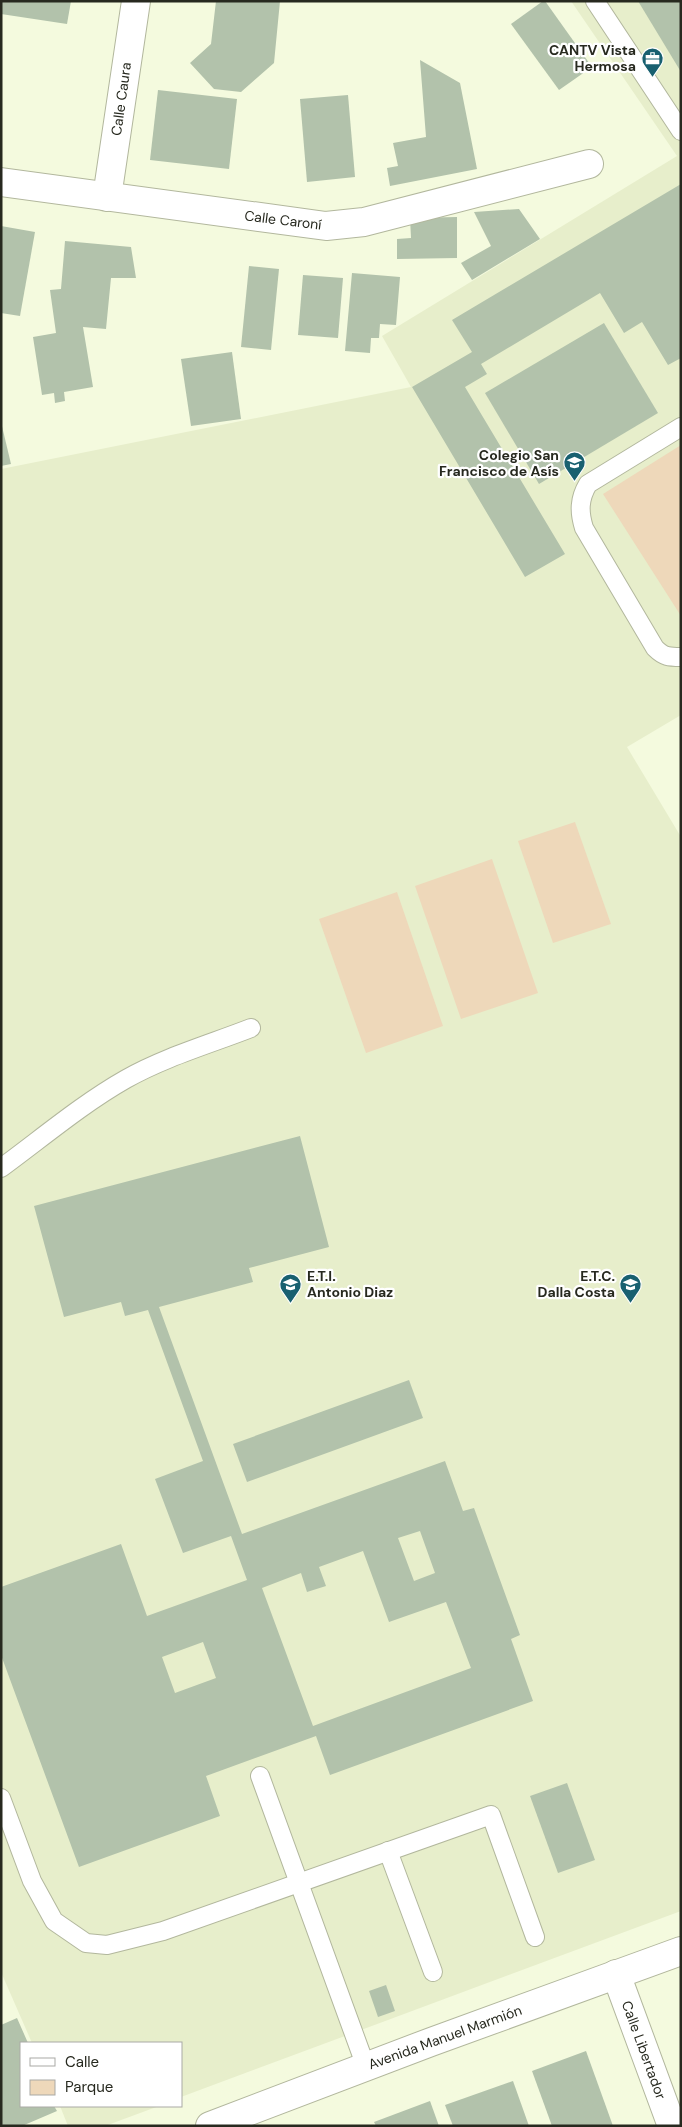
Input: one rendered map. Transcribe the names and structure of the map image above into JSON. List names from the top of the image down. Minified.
{"streets":{"street":["Calle Caura","Calle Caroní","Avenida Manuel Marmión","Calle Libertador"]},"crossings":[["Calle Caura","Calle Caroní"],["Avenida Manuel Marmión","Calle Libertador"]],"places":{"office":["CANTV Vista Hermosa"],"school or university":["Colegio San Francisco de Asís","E.T.I. Antonio Diaz","E.T.C. Dalla Costa"]},"legend":["Calle","Parque"]}
